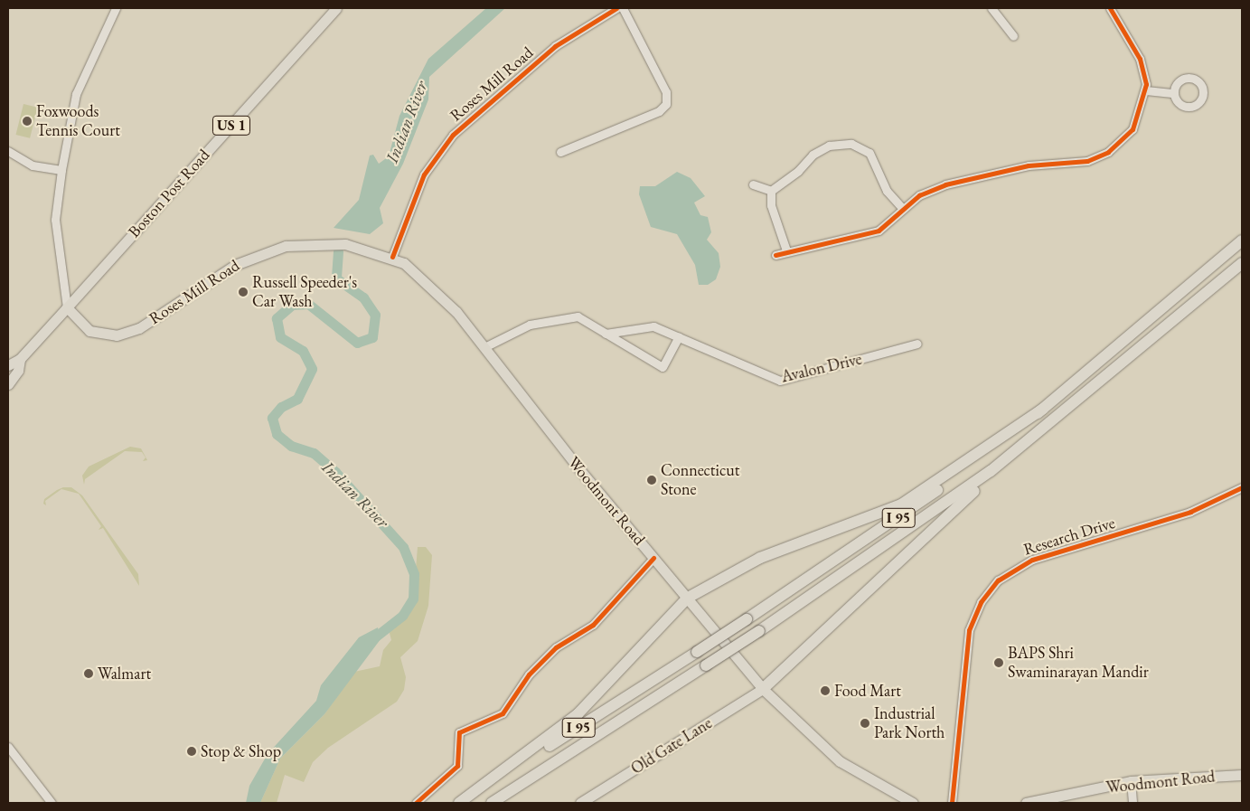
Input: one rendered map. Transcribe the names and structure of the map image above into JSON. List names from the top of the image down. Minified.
{"streets":{"highway":["I 95"],"main road":["Roses Mill Road","US 1","Boston Post Road","Woodmont Road","Old Gate Lane"],"street":["Avalon Drive","Research Drive"]},"crossings":[["Roses Mill Road","Boston Post Road"],["Roses Mill Road","Woodmont Road"],["Woodmont Road","Old Gate Lane"]],"water":["Indian River"],"places":["Foxwoods Tennis Court","Russell Speeder's Car Wash","Connecticut Stone","BAPS Shri Swaminarayan Mandir","Walmart","Food Mart","Industrial Park North","Stop & Shop"]}
